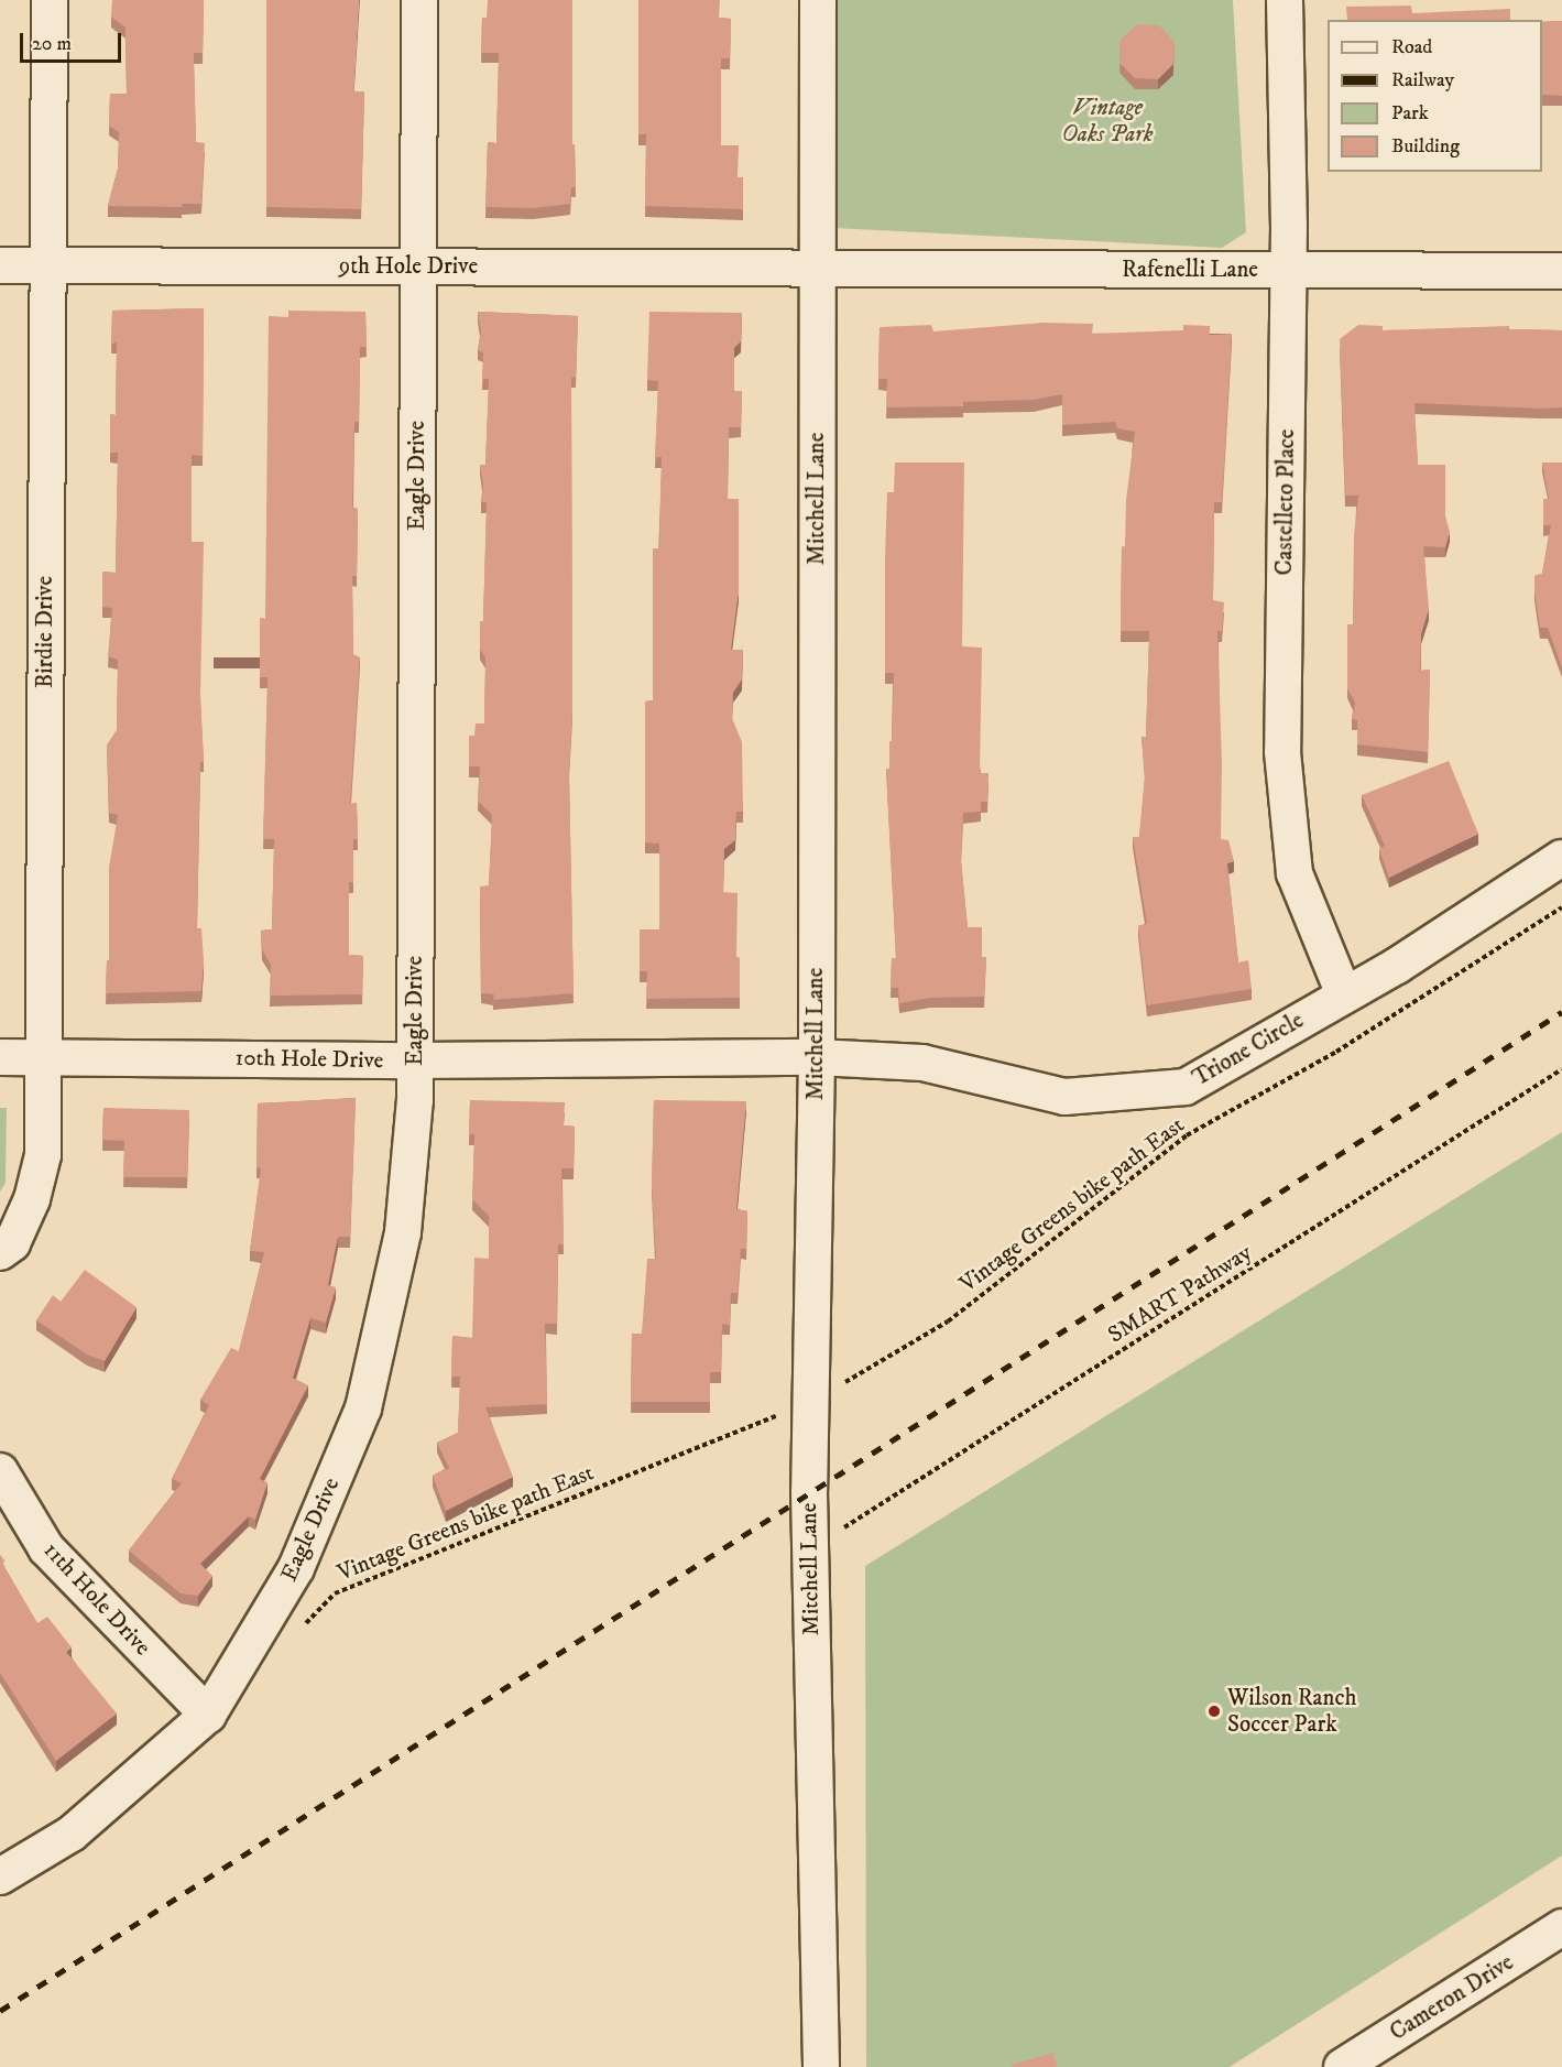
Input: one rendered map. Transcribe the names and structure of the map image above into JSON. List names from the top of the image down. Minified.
{"streets":{"street":["9th Hole Drive","Rafenelli Lane","Eagle Drive","Mitchell Lane","Castelleto Place","Birdie Drive","Trione Circle","10th Hole Drive","11th Hole Drive","Cameron Drive"],"path":["Vintage Greens bike path East","SMART Pathway"]},"crossings":[["9th Hole Drive","Rafenelli Lane"],["9th Hole Drive","Eagle Drive"],["9th Hole Drive","Mitchell Lane"],["9th Hole Drive","Birdie Drive"],["Rafenelli Lane","Mitchell Lane"],["Rafenelli Lane","Castelleto Place"],["Eagle Drive","10th Hole Drive"],["Eagle Drive","11th Hole Drive"],["Mitchell Lane","Trione Circle"],["Mitchell Lane","10th Hole Drive"],["Mitchell Lane","SMART Pathway"],["Castelleto Place","Trione Circle"],["Birdie Drive","10th Hole Drive"],["Trione Circle","10th Hole Drive"]],"parks":["Vintage Oaks Park"],"places":["Wilson Ranch Soccer Park"],"legend":["Road","Railway","Park","Building"],"scale_bar":"20 m"}
